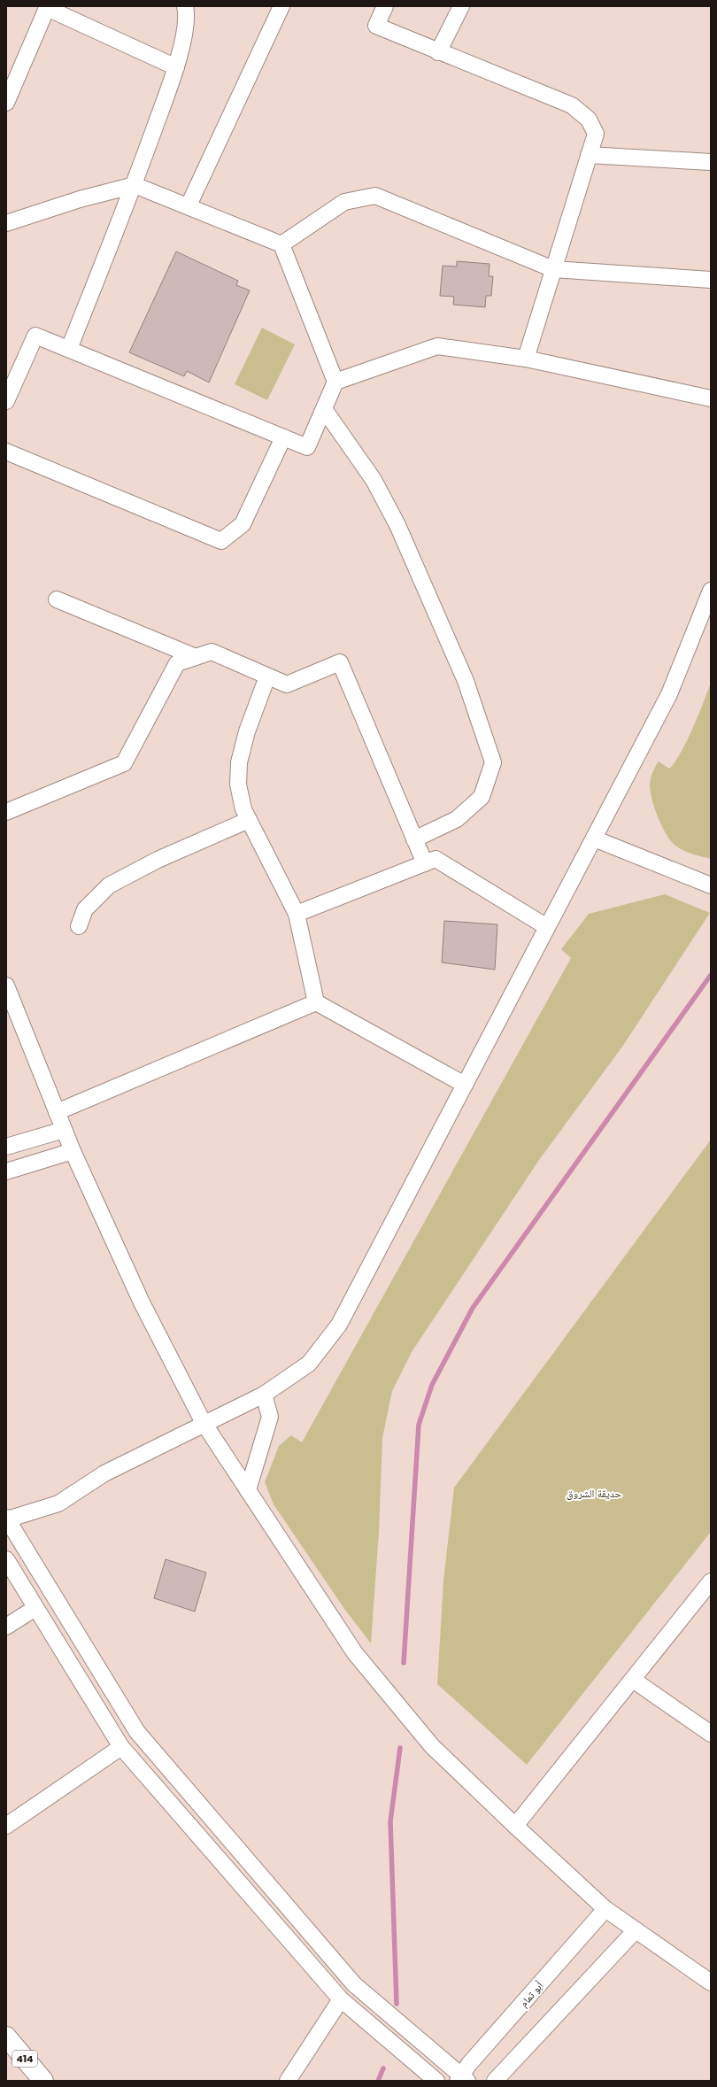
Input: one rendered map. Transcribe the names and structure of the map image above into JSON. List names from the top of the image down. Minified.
{"streets":{"highway":["414"],"street":["أبو تمام"]},"parks":["حديقة الشروق"]}
